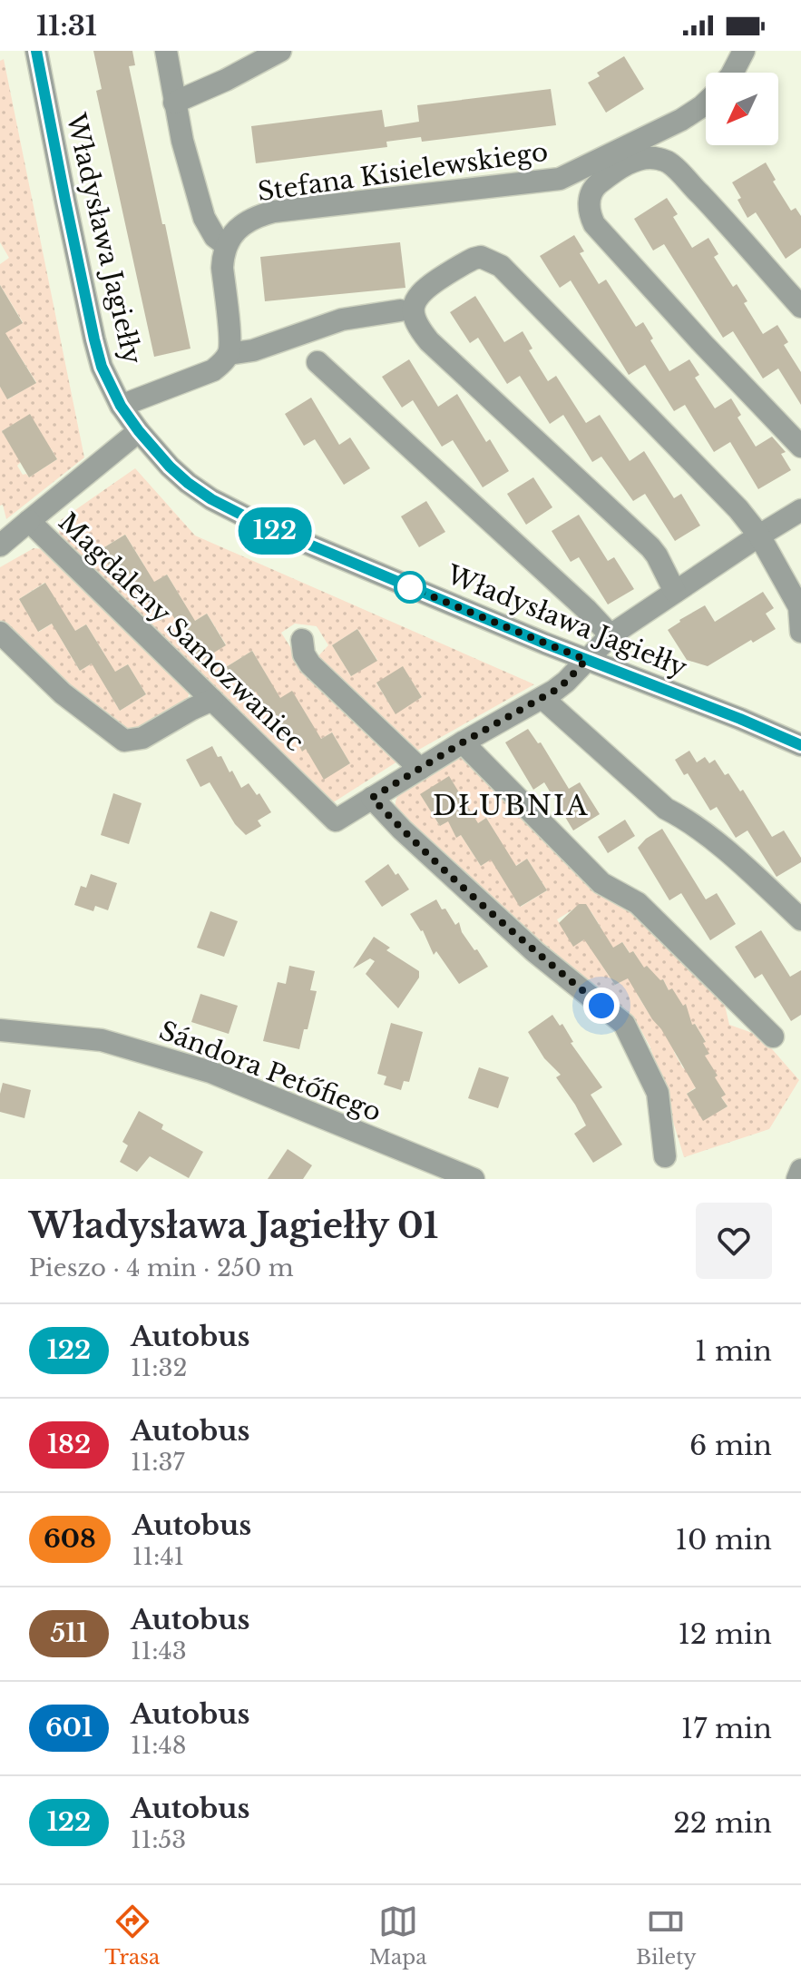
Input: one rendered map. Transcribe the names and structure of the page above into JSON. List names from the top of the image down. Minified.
{"streets":{"street":["Stefana Kisielewskiego","Władysława Jagiełły","Magdaleny Samozwaniec","Sándora Petőfiego"]},"crossings":[["Władysława Jagiełły","Magdaleny Samozwaniec"]],"districts":["DŁUBNIA"],"lines":["bus line 122"],"north":"bottom left","page":{"status":"11:31","on_map":"122","heading":["Władysława Jagiełły 01","Pieszo · 4 min · 250 m"],"list":[{"mark":"122","name":"Autobus","note":"11:32","value":"1 min"},{"mark":"182","name":"Autobus","note":"11:37","value":"6 min"},{"mark":"608","name":"Autobus","note":"11:41","value":"10 min"},{"mark":"511","name":"Autobus","note":"11:43","value":"12 min"},{"mark":"601","name":"Autobus","note":"11:48","value":"17 min"},{"mark":"122","name":"Autobus","note":"11:53","value":"22 min"}],"tabs":["Trasa","Mapa","Bilety"]}}
